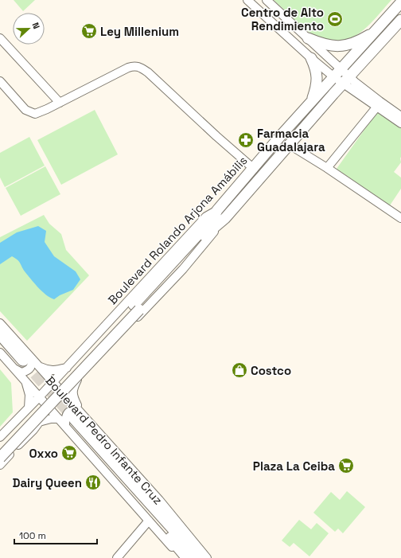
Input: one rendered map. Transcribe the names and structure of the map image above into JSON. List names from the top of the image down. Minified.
{"streets":{"highway":["Boulevard Pedro Infante Cruz"],"main road":["Boulevard Rolando Arjona Amábilis"]},"crossings":[["Boulevard Rolando Arjona Amábilis","Boulevard Pedro Infante Cruz"]],"places":{"sports":["Centro de Alto Rendimiento"],"supermarket":["Ley Millenium","Oxxo","Plaza La Ceiba"],"pharmacy":["Farmacia Guadalajara"],"shop":["Costco"],"restaurant":["Dairy Queen"]},"scale_bar":"100 m","north":"right"}
